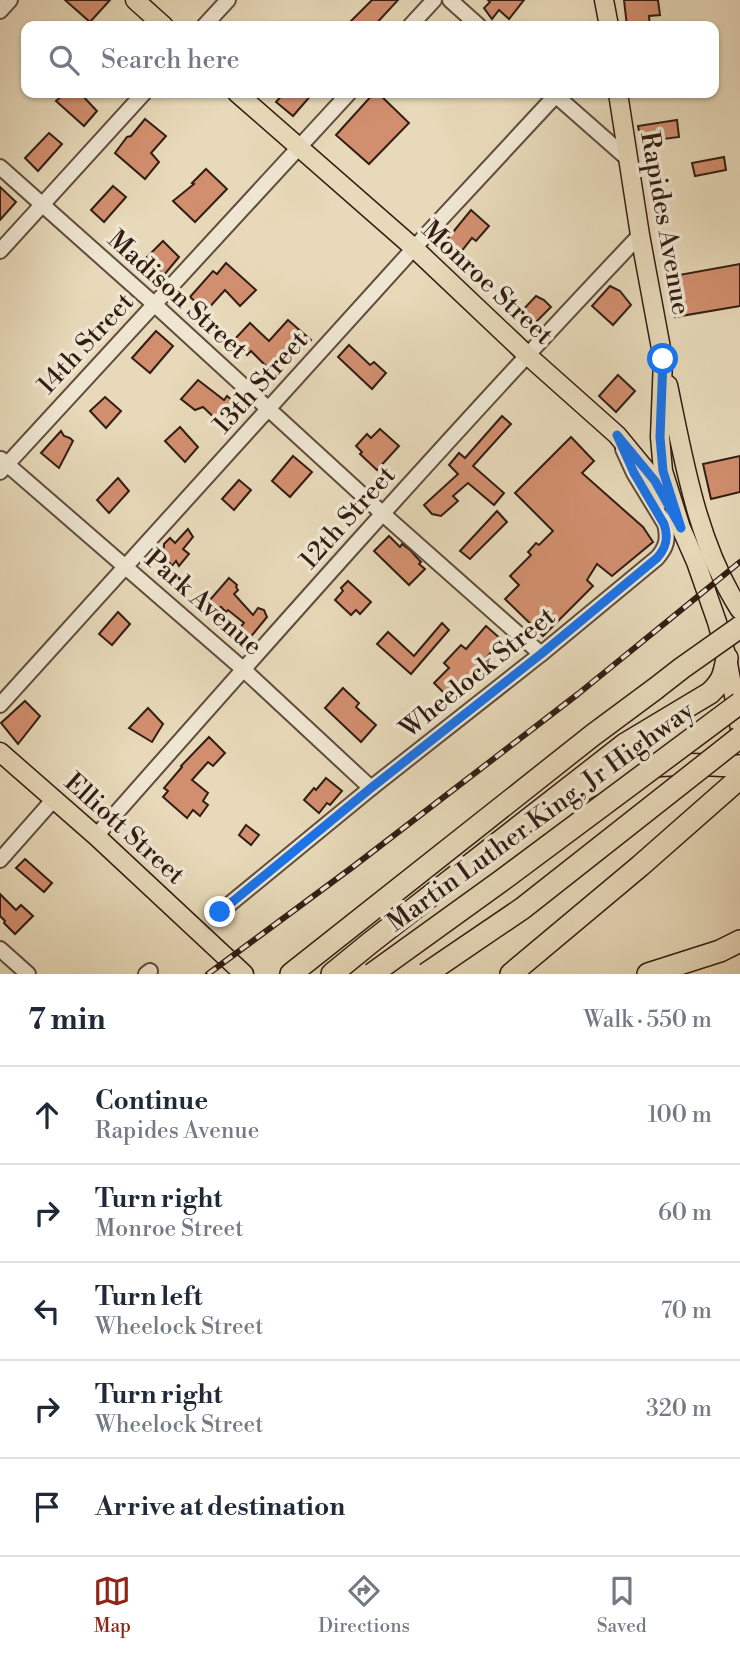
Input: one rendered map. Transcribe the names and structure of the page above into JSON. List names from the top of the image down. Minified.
{"streets":{"highway":["Martin Luther King, Jr Highway"],"main road":["Rapides Avenue","Monroe Street","Elliott Street"],"street":["Madison Street","14th Street","13th Street","12th Street","Park Avenue","Wheelock Street"]},"crossings":[["Rapides Avenue","Monroe Street"],["Rapides Avenue","12th Street"],["Monroe Street","14th Street"],["Monroe Street","13th Street"],["Monroe Street","12th Street"],["Monroe Street","Wheelock Street"],["Madison Street","14th Street"],["Madison Street","13th Street"],["Madison Street","12th Street"],["Madison Street","Wheelock Street"],["14th Street","Park Avenue"],["13th Street","Park Avenue"],["12th Street","Park Avenue"],["12th Street","Elliott Street"],["Park Avenue","Wheelock Street"]],"page":{"search":"Search here","heading":["7 min","Walk · 550 m"],"list":[["Continue","Rapides Avenue","100 m"],["Turn right","Monroe Street","60 m"],["Turn left","Wheelock Street","70 m"],["Turn right","Wheelock Street","320 m"],"Arrive at destination"],"nav":["Map","Directions","Saved"]}}
